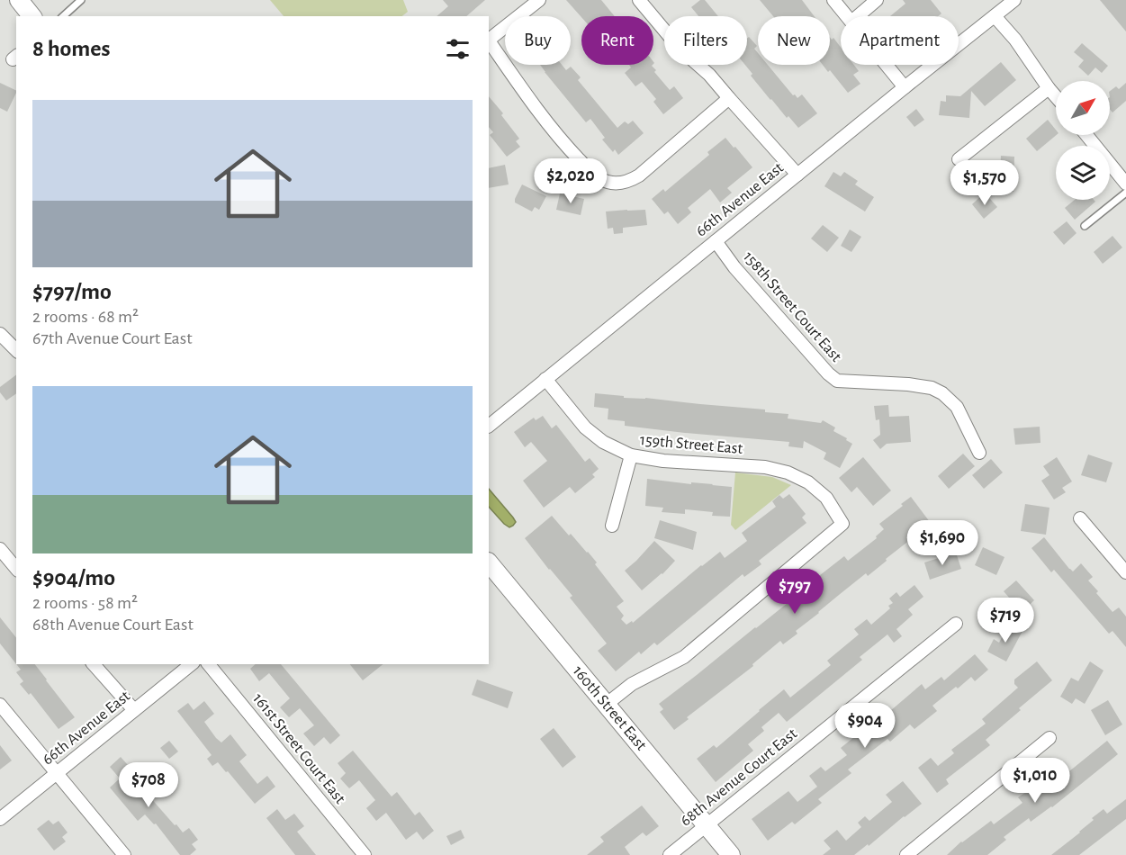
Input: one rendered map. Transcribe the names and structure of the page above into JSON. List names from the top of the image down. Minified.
{"streets":{"main road":["160th Street East"],"street":["66th Avenue East","158th Street Court East","159th Street East","161st Street Court East","68th Avenue Court East"]},"crossings":[["66th Avenue East","158th Street Court East"],["66th Avenue East","159th Street East"],["159th Street East","160th Street East"],["160th Street East","68th Avenue Court East"]],"north":"top right","page":{"chip":["Buy","Rent","Filters","New","Apartment"],"heading":"8 homes","list":[{"name":"$797/mo","note":"2 rooms · 68 m² · 67th Avenue Court East"},{"name":"$904/mo","note":"2 rooms · 58 m² · 68th Avenue Court East"}],"price":["$2,020","$1,570","$1,690","$797","$719","$904","$1,010","$708"]}}
